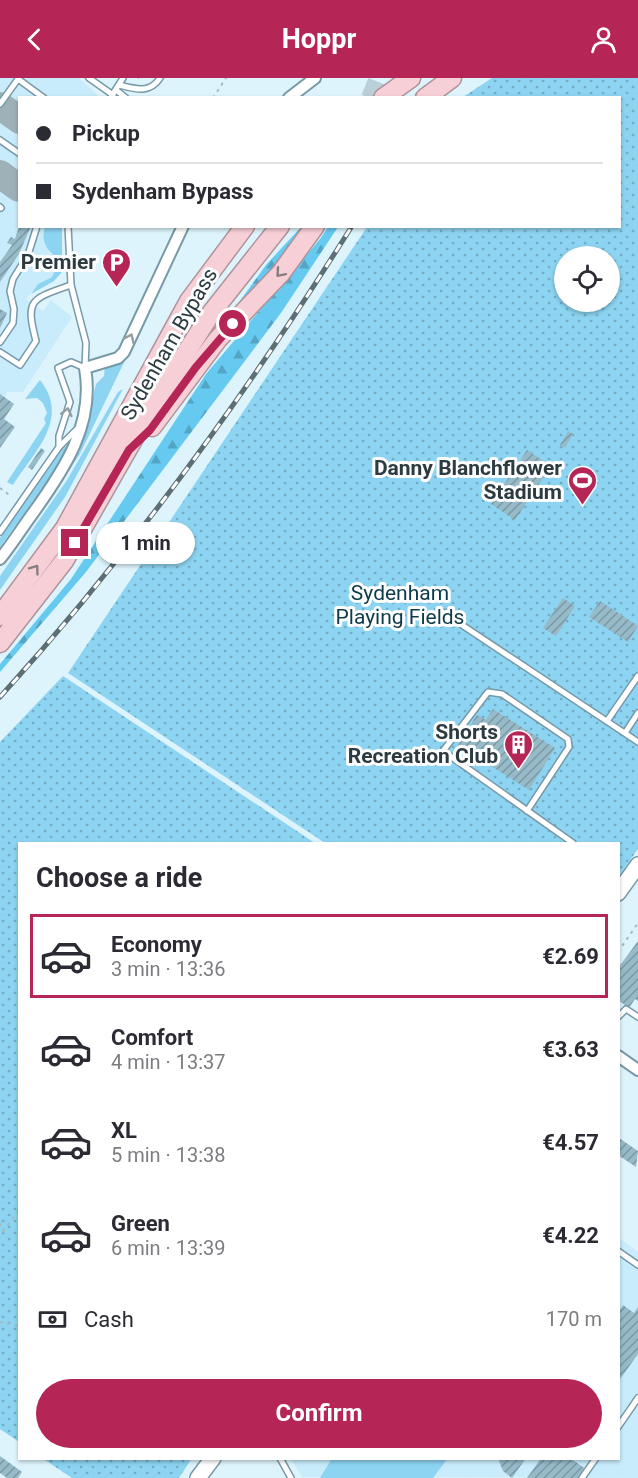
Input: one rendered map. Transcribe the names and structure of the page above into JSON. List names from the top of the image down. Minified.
{"streets":{"highway":["Sydenham Bypass"]},"parks":["Sydenham Playing Fields"],"places":{"parking":["Premier"],"sports":["Danny Blanchflower Stadium"],"building":["Shorts Recreation Club"]},"page":{"header":"Hoppr","banner":["Pickup","Sydenham Bypass"],"bubble":"1 min","heading":"Choose a ride","list":[{"name":"Economy","note":"3 min · 13:36","value":"€2.69"},{"name":"Comfort","note":"4 min · 13:37","value":"€3.63"},{"name":"XL","note":"5 min · 13:38","value":"€4.57"},{"name":"Green","note":"6 min · 13:39","value":"€4.22"}],"pay":["Cash","170 m"],"buttons":"Confirm"}}
